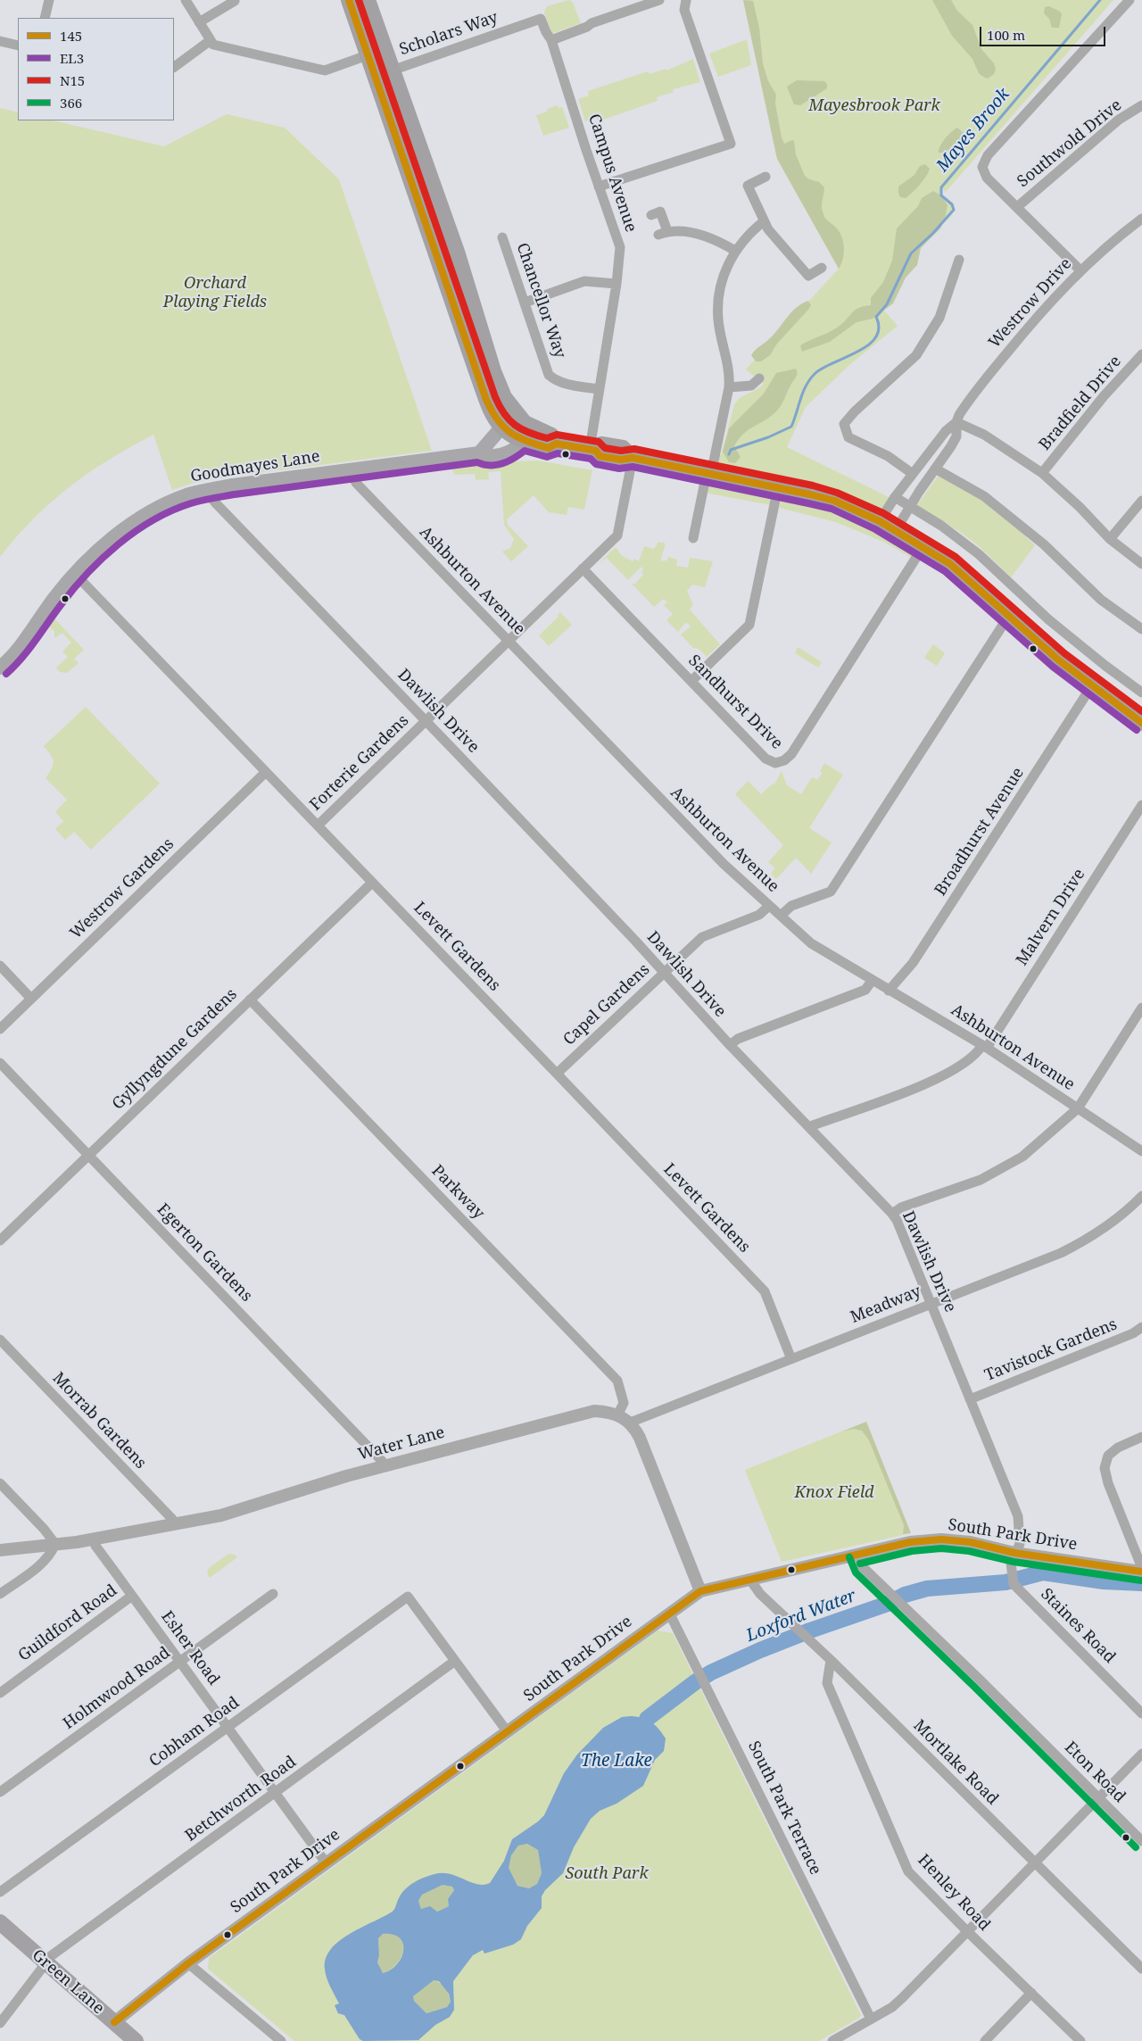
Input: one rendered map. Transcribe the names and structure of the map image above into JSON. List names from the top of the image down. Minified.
{"streets":{"main road":["Goodmayes Lane","Green Lane"],"street":["Scholars Way","Southwold Drive","Campus Avenue","Chancellor Way","Westrow Drive","Bradfield Drive","Ashburton Avenue","Sandhurst Drive","Dawlish Drive","Forterie Gardens","Broadhurst Avenue","Westrow Gardens","Malvern Drive","Levett Gardens","Capel Gardens","Gyllyngdune Gardens","Parkway","Egerton Gardens","Meadway","Tavistock Gardens","Morrab Gardens","Water Lane","South Park Drive","Guildford Road","Staines Road","Esher Road","Holmwood Road","Cobham Road","Mortlake Road","Eton Road","Betchworth Road","South Park Terrace","Henley Road"]},"crossings":[["Scholars Way","Campus Avenue"],["Campus Avenue","Chancellor Way"],["Goodmayes Lane","Ashburton Avenue"],["Goodmayes Lane","Dawlish Drive"],["Goodmayes Lane","Levett Gardens"],["Ashburton Avenue","Forterie Gardens"],["Ashburton Avenue","Broadhurst Avenue"],["Ashburton Avenue","Malvern Drive"],["Ashburton Avenue","Capel Gardens"],["Sandhurst Drive","Forterie Gardens"],["Dawlish Drive","Forterie Gardens"],["Dawlish Drive","Malvern Drive"],["Dawlish Drive","Capel Gardens"],["Dawlish Drive","Meadway"],["Dawlish Drive","Tavistock Gardens"],["Dawlish Drive","South Park Drive"],["Dawlish Drive","Staines Road"],["Forterie Gardens","Levett Gardens"],["Westrow Gardens","Levett Gardens"],["Levett Gardens","Capel Gardens"],["Levett Gardens","Gyllyngdune Gardens"],["Levett Gardens","Meadway"],["Gyllyngdune Gardens","Parkway"],["Gyllyngdune Gardens","Egerton Gardens"],["Parkway","Water Lane"],["Egerton Gardens","Water Lane"],["Meadway","Water Lane"],["Morrab Gardens","Water Lane"],["Water Lane","South Park Drive"],["Water Lane","Esher Road"],["South Park Drive","Staines Road"],["South Park Drive","Esher Road"],["South Park Drive","Mortlake Road"],["South Park Drive","Eton Road"],["South Park Drive","South Park Terrace"],["South Park Drive","Green Lane"],["Guildford Road","Esher Road"],["Esher Road","Holmwood Road"],["Esher Road","Cobham Road"],["Esher Road","Betchworth Road"],["Cobham Road","Betchworth Road"],["Mortlake Road","Henley Road"],["Betchworth Road","Green Lane"]],"water":["Mayes Brook","Loxford Water","The Lake"],"parks":["Mayesbrook Park","Orchard Playing Fields","Knox Field","South Park"],"lines":["transit line 145","transit line N15","transit line EL3","transit line 366"],"legend":["145","EL3","N15","366"],"scale_bar":"100 m"}
